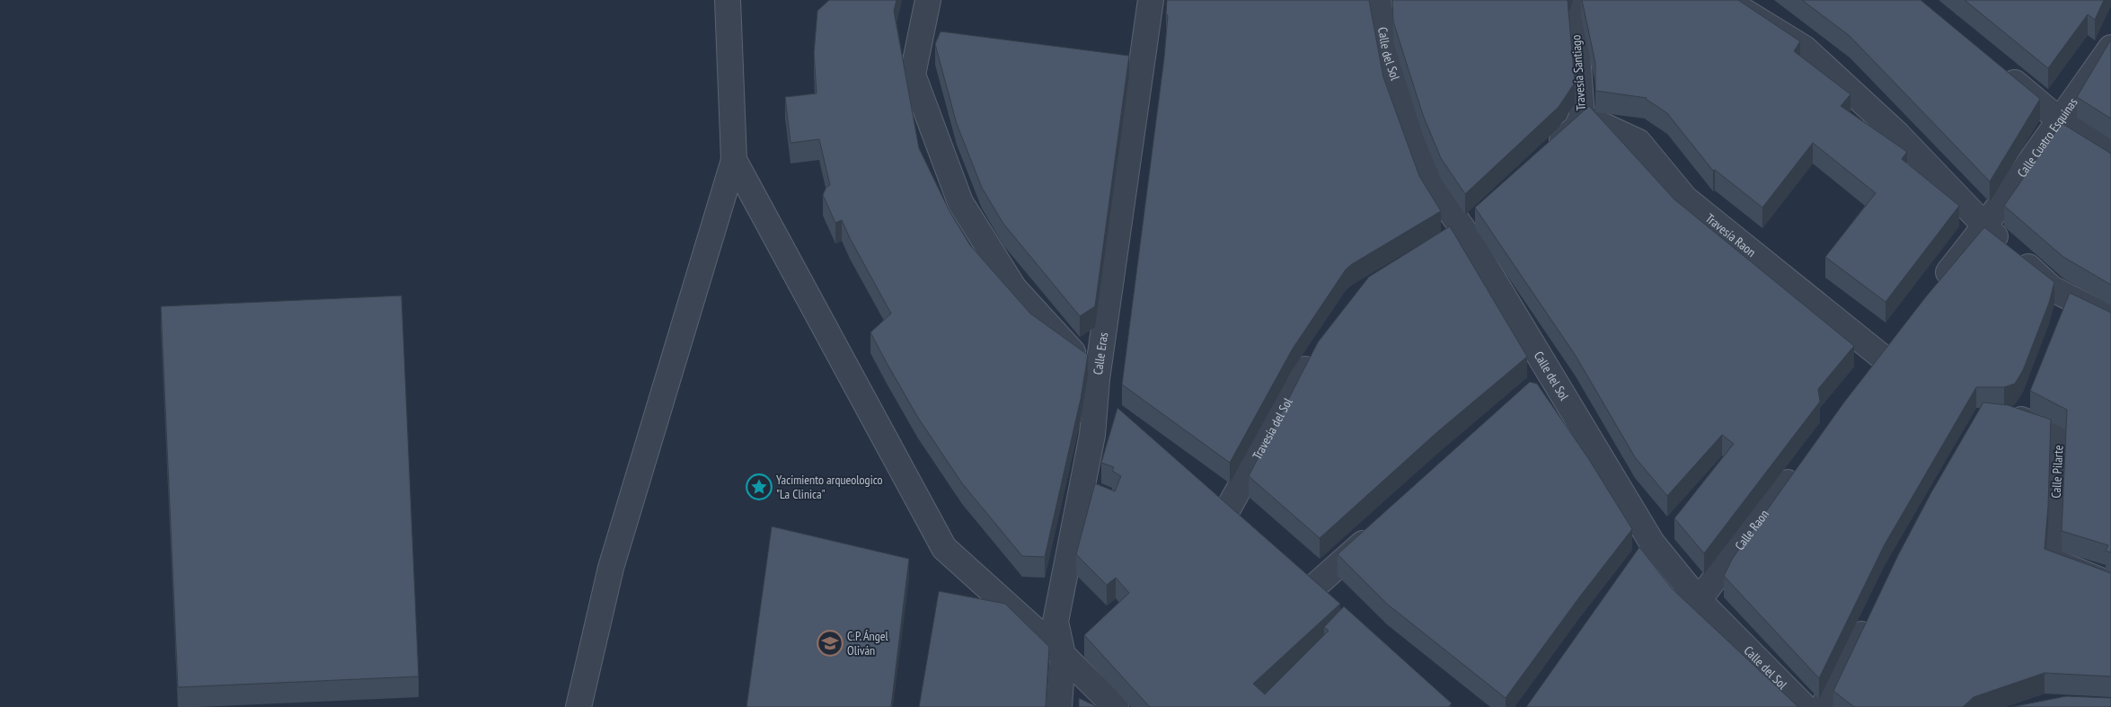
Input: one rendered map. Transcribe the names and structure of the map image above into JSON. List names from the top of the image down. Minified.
{"streets":{"street":["Calle del Sol","Travesía Santiago","Calle Cuatro Esquinas","Travesía Raon","Calle Eras","Travesía del Sol","Calle Pilarte","Calle Raon"]},"crossings":[["Calle del Sol","Calle Raon"],["Travesía Santiago","Travesía Raon"]],"places":{"place":["Yacimiento arqueologico \"La Clinica\""],"school or university":["C.P. Ángel Oliván"]}}
